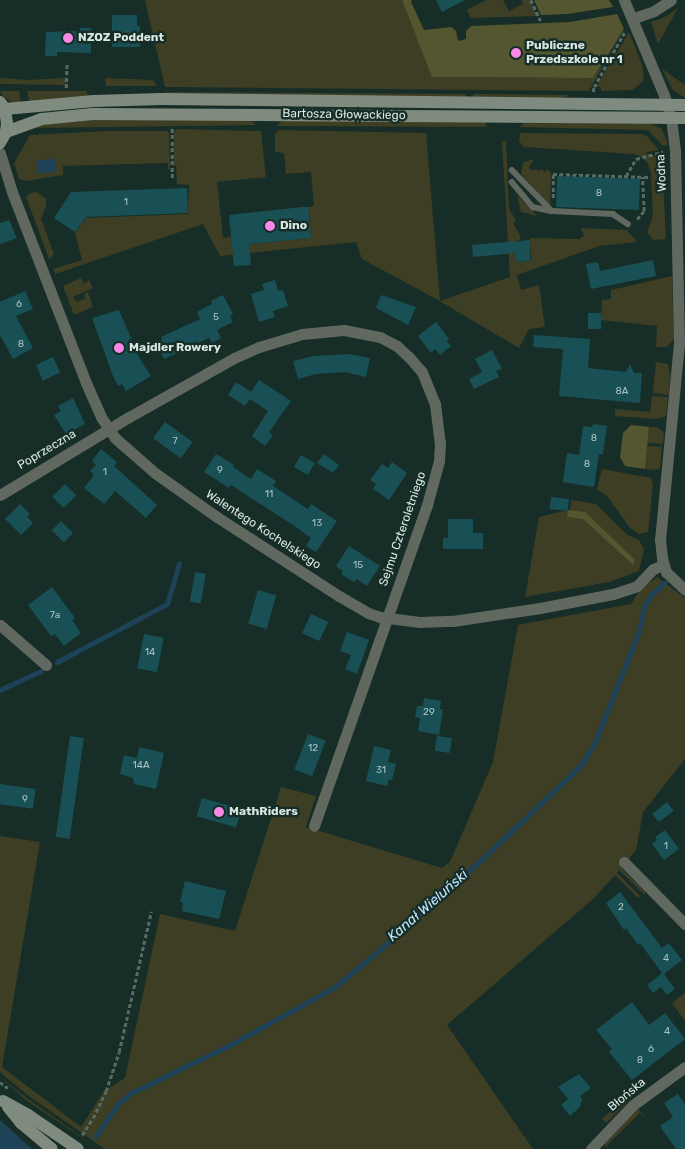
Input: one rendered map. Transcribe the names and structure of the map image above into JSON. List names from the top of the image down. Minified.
{"streets":{"street":["Bartosza Głowackiego","Wodna","Poprzeczna","Sejmu Czteroletniego","Walentego Kochelskiego","Błońska"]},"crossings":[["Bartosza Głowackiego","Wodna"],["Wodna","Walentego Kochelskiego"],["Poprzeczna","Sejmu Czteroletniego"],["Poprzeczna","Walentego Kochelskiego"],["Sejmu Czteroletniego","Walentego Kochelskiego"]],"water":["Kanał Wieluński"],"places":["NZOZ Poddent","Publiczne Przedszkole nr 1","Dino","Majdler Rowery","MathRiders"],"house_numbers":["8","1","6","5","8","8A","8","7","8","9","1","11","13","15","7a","14","29","12","14A","31","9","1","2","4","4","6","8"]}
